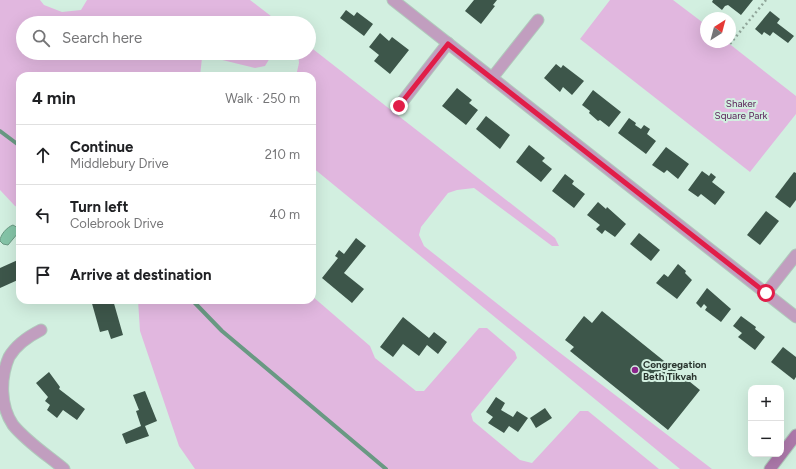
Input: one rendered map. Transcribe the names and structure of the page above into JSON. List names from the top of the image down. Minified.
{"parks":["Shaker Square Park"],"places":["Congregation Beth Tikvah"],"north":"top right","page":{"search":"Search here","heading":["4 min","Walk · 250 m"],"list":[["Continue","Middlebury Drive","210 m"],["Turn left","Colebrook Drive","40 m"],"Arrive at destination"],"map_buttons":["+","−"]}}
